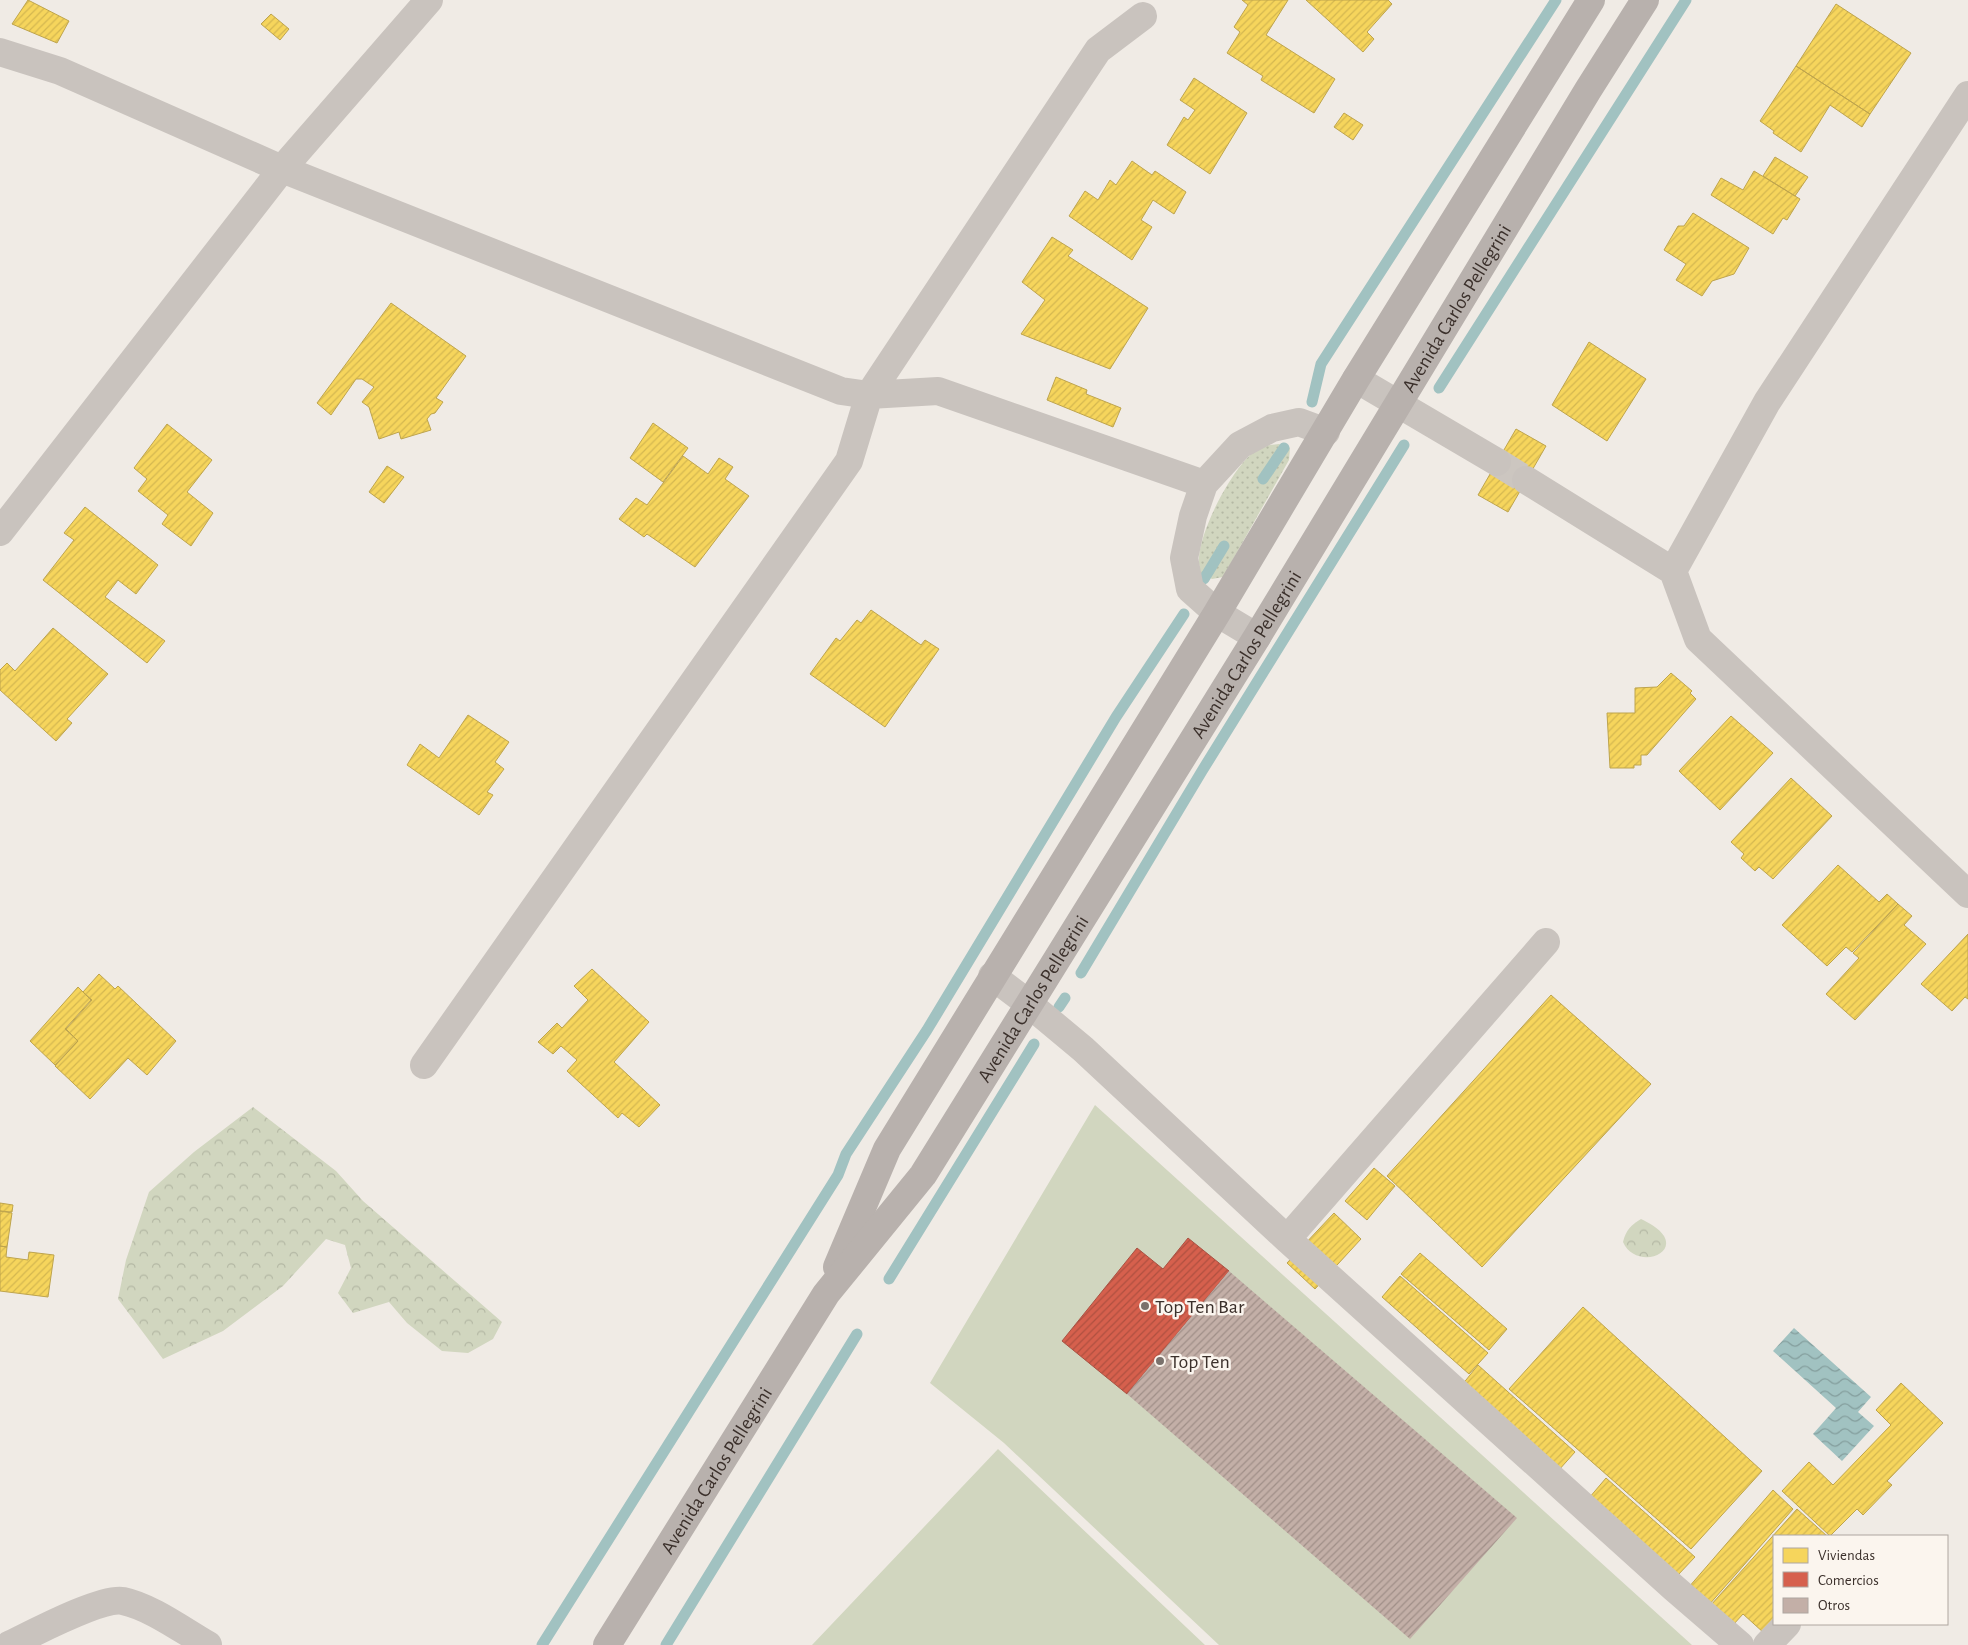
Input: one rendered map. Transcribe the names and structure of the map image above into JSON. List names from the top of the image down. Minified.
{"streets":{"main road":["Avenida Carlos Pellegrini"]},"places":["Top Ten Bar","Top Ten"],"legend":["Viviendas","Comercios","Otros"]}
